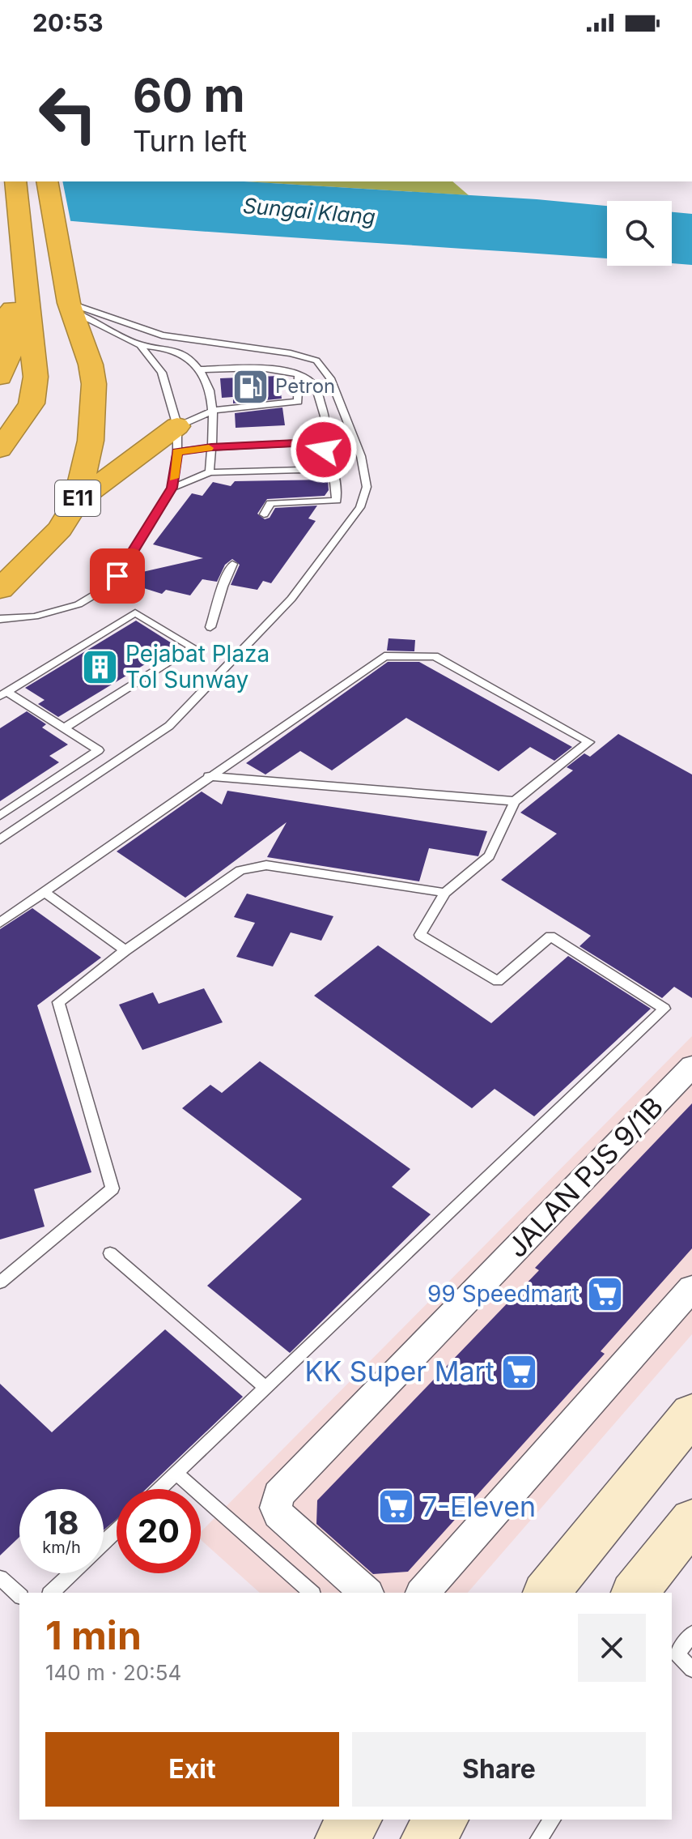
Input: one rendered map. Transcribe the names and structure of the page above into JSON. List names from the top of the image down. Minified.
{"streets":{"highway":["E11"],"street":["JALAN PJS 9/1B"]},"water":["Sungai Klang"],"places":{"fuel station":["Petron"],"building":["Pejabat Plaza Tol Sunway"],"supermarket":["99 Speedmart","KK Super Mart","7-Eleven"]},"page":{"status":"20:53","turn":["60 m","Turn left"],"speed":"18 km/h","limit":"20","heading":["1 min","140 m · 20:54"],"buttons":["Exit","Share"]}}
